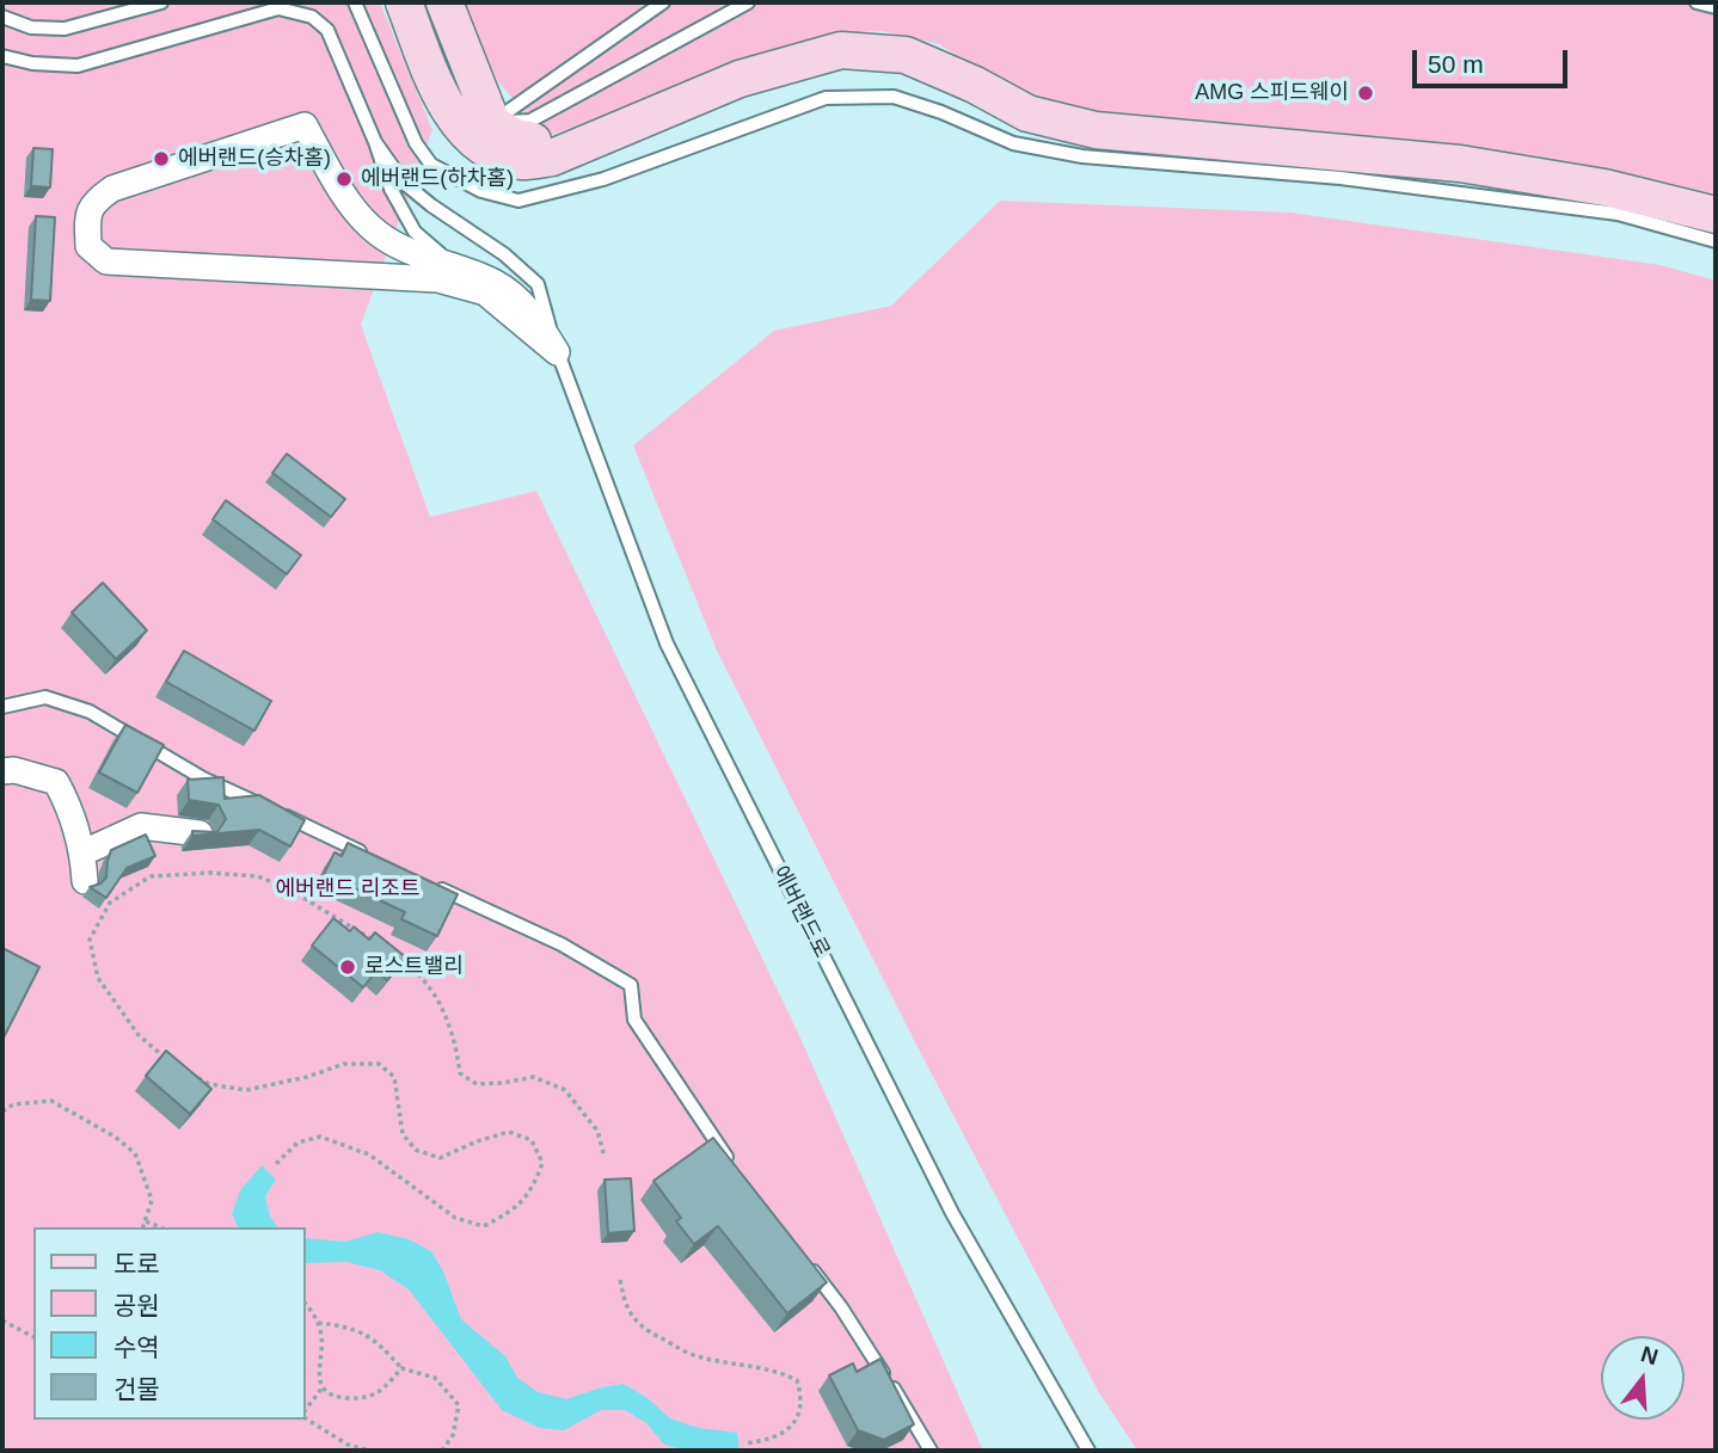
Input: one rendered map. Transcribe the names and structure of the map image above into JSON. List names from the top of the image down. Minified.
{"streets":{"lane":["에버랜드로"]},"parks":["에버랜드 리조트"],"places":["AMG 스피드웨이","에버랜드(승차홈)","에버랜드(하차홈)","로스트밸리"],"legend":["도로","공원","수역","건물"],"scale_bar":"50 m","north":"top"}
